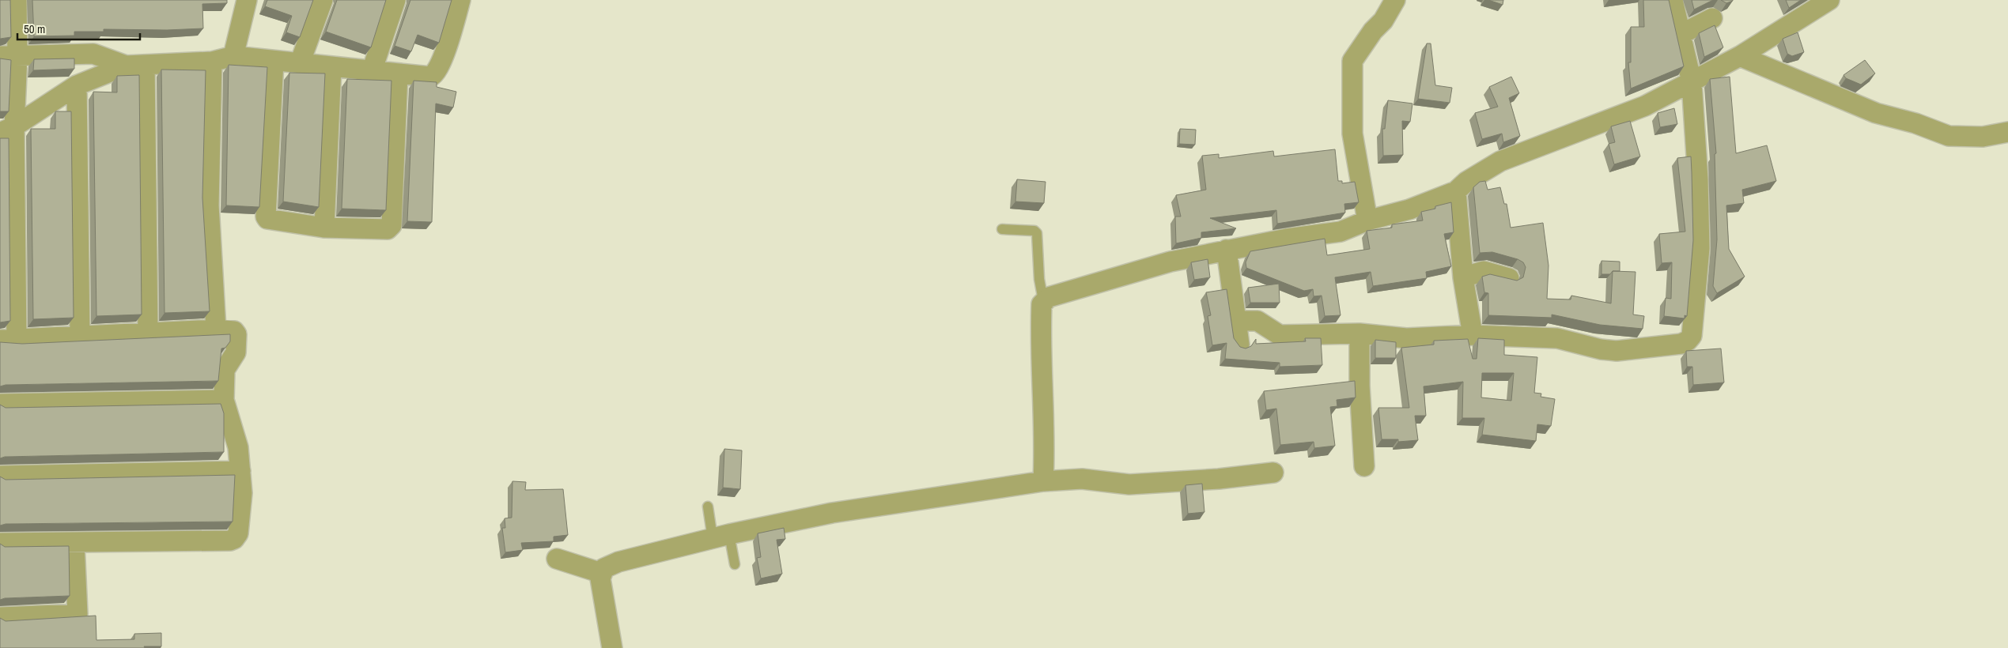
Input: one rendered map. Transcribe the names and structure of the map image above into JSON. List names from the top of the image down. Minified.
{"scale_bar":"50 m"}
